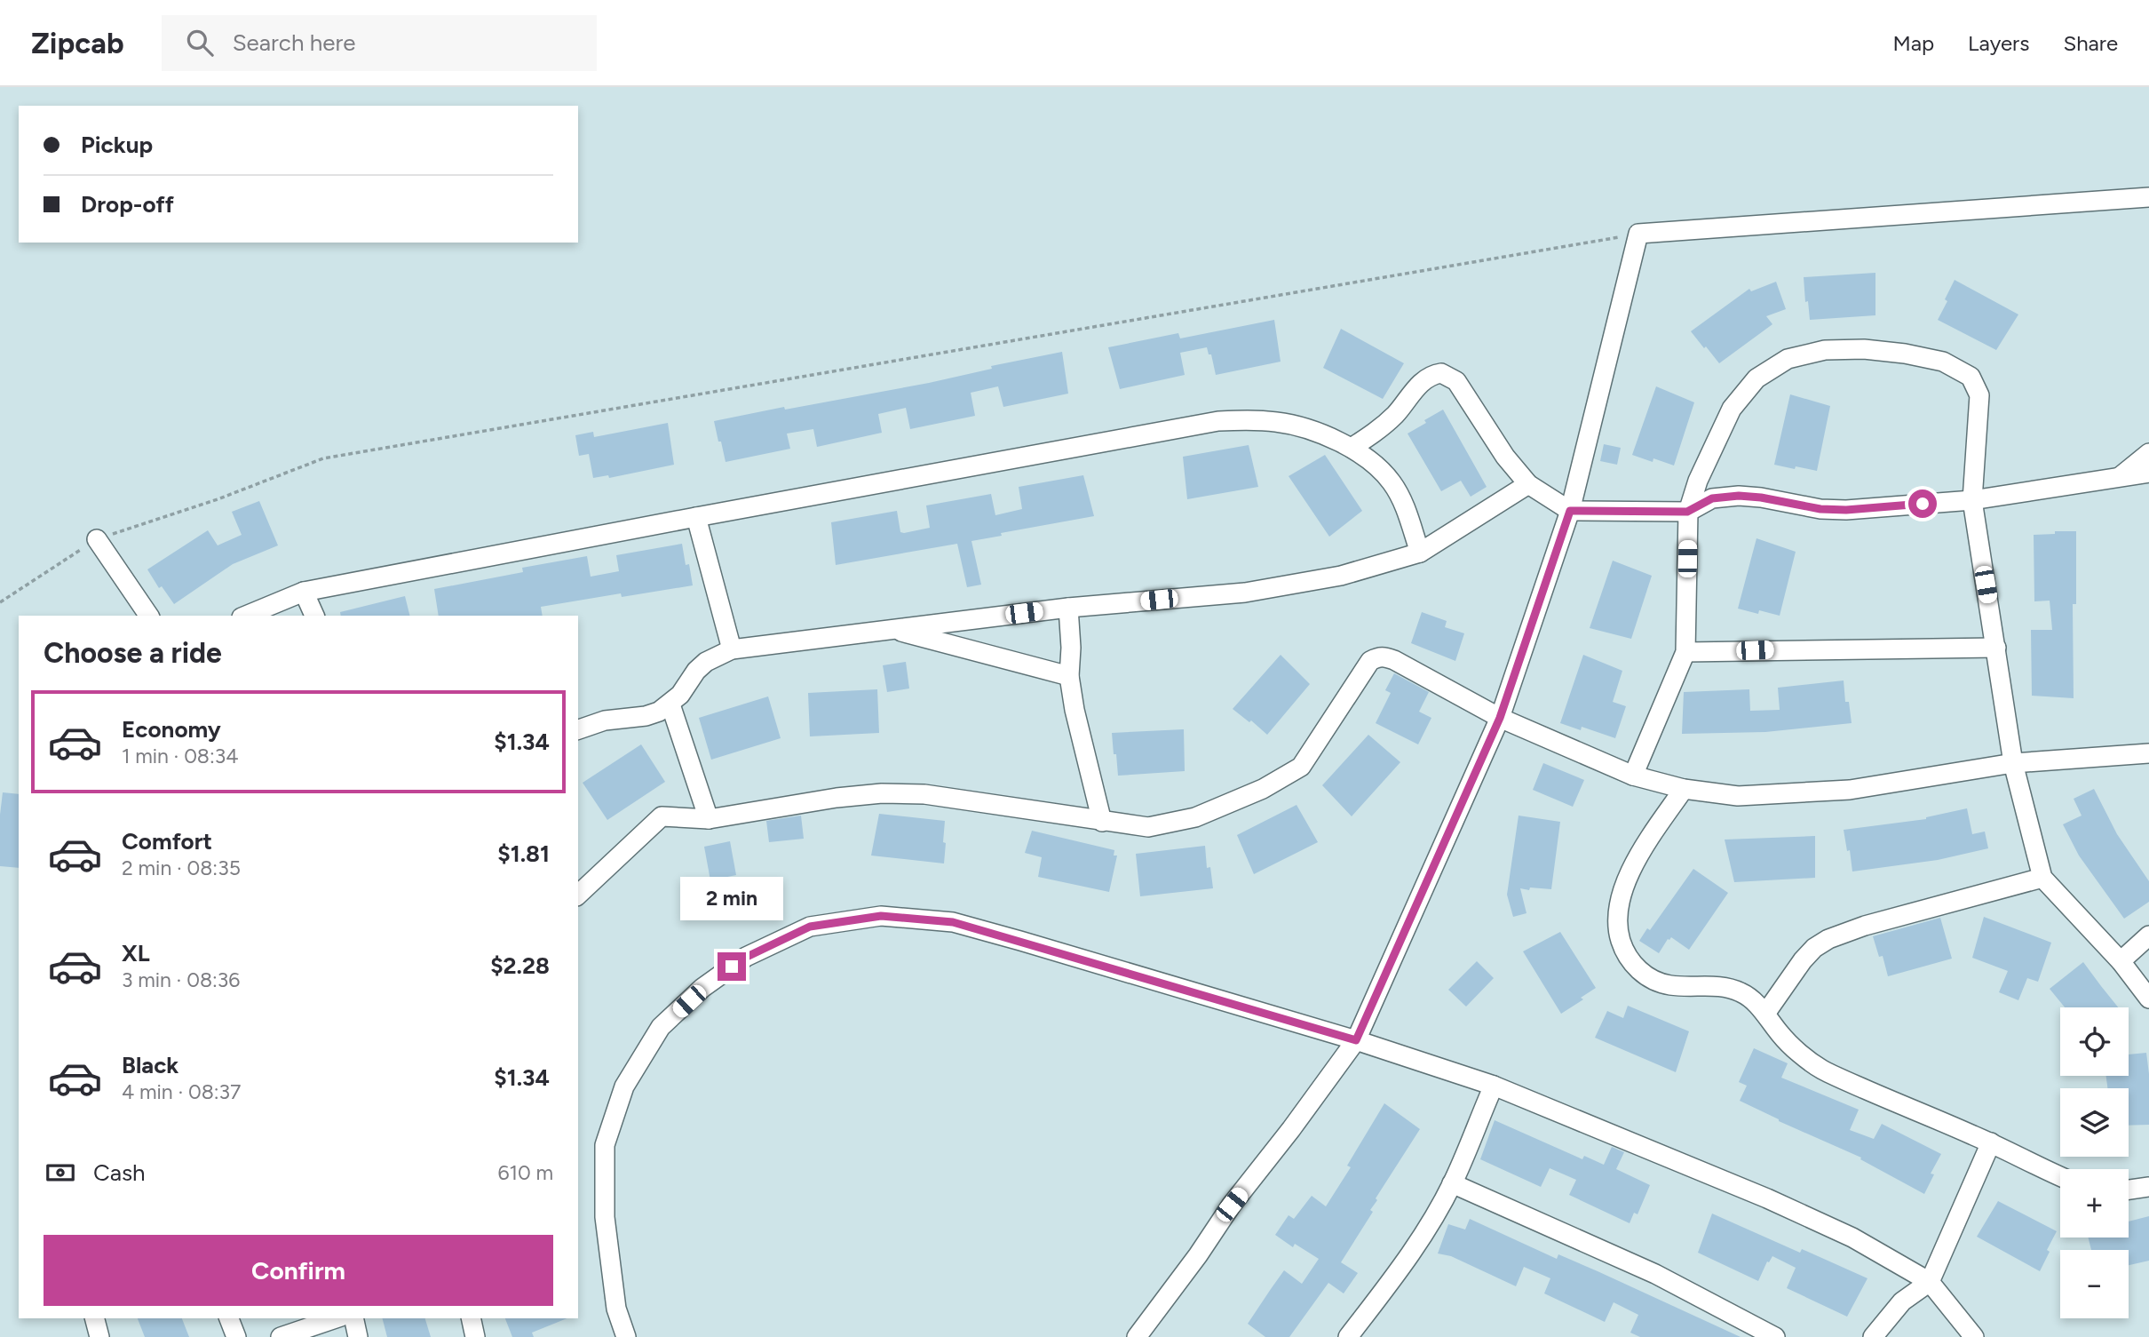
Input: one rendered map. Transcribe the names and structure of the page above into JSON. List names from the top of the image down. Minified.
{"page":{"header":"Zipcab","search":"Search here","nav":["Map","Layers","Share"],"banner":["Pickup","Drop-off"],"heading":"Choose a ride","list":[{"name":"Economy","note":"1 min · 08:34","value":"$1.34"},{"name":"Comfort","note":"2 min · 08:35","value":"$1.81"},{"name":"XL","note":"3 min · 08:36","value":"$2.28"},{"name":"Black","note":"4 min · 08:37","value":"$1.34"}],"bubble":"2 min","map_buttons":["+","−"],"pay":["Cash","610 m"],"buttons":"Confirm"}}
